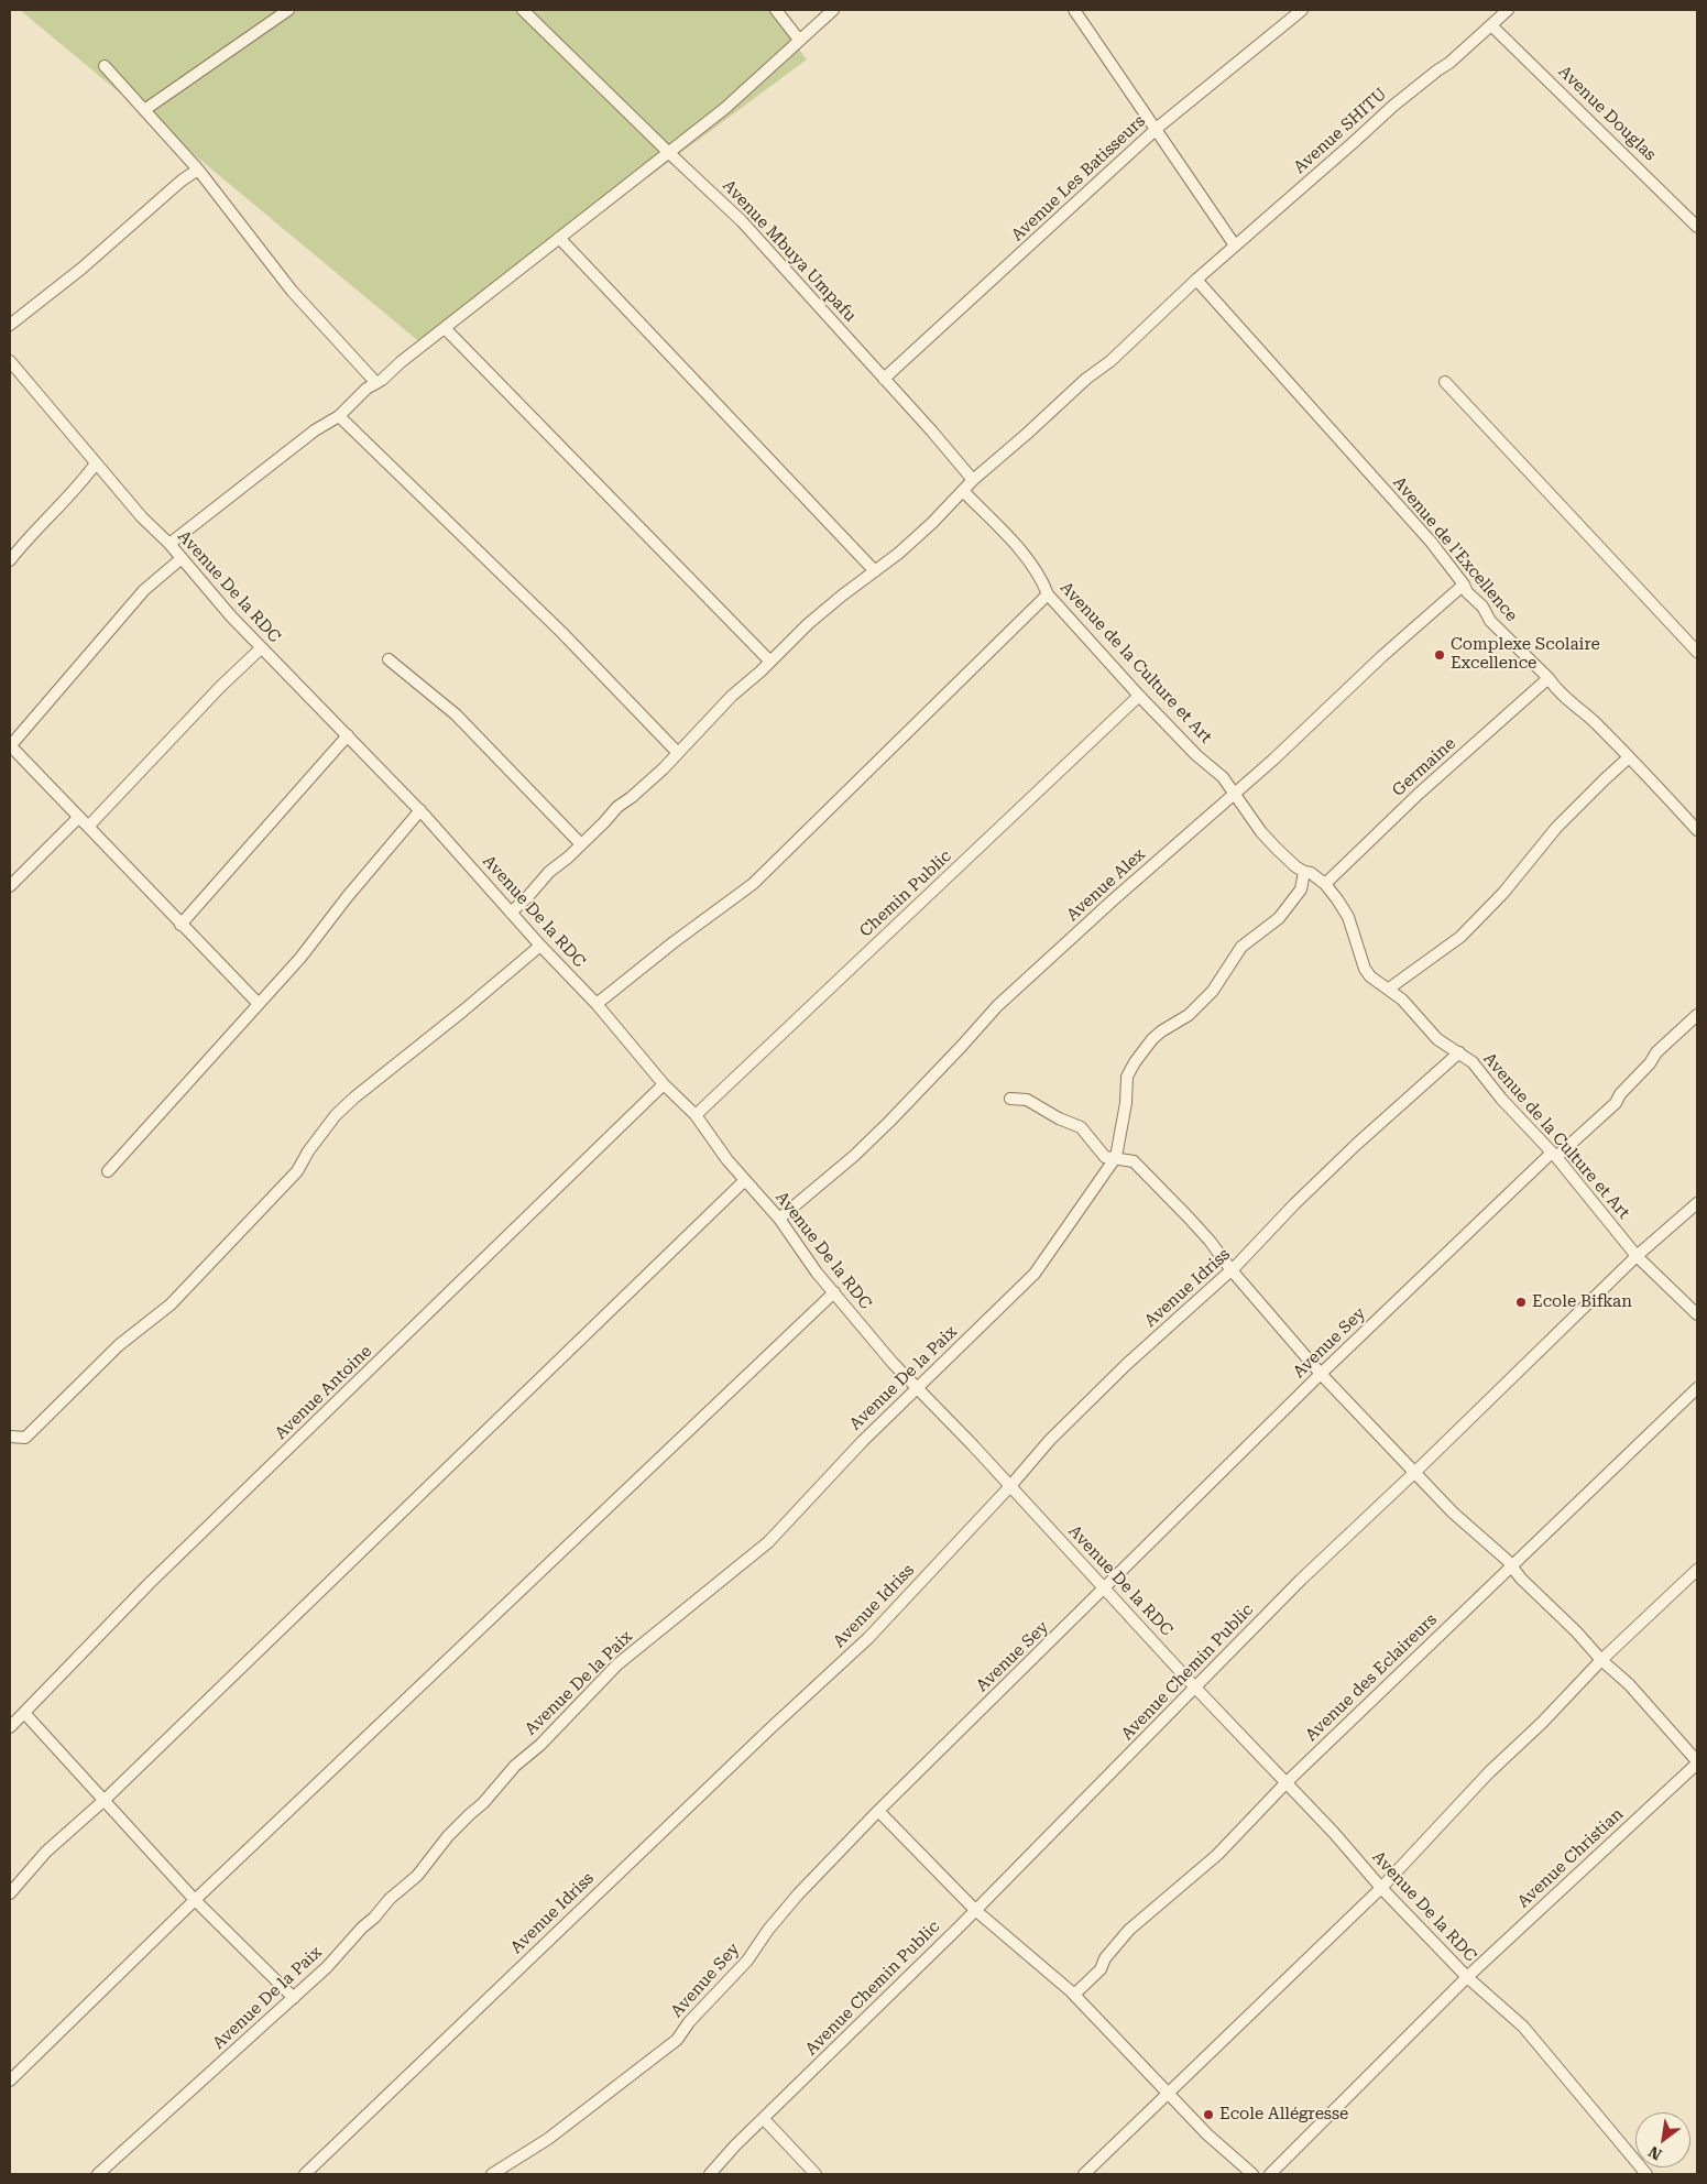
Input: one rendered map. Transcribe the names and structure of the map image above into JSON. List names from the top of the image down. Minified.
{"streets":{"street":["Avenue Douglas","Avenue SHITU","Avenue Les Batisseurs","Avenue Mbuya Umpafu","Avenue de l'Excellence","Avenue De la RDC","Avenue de la Culture et Art","Germaine","Avenue Alex","Chemin Public","Avenue Idriss","Avenue Sey","Avenue De la Paix","Avenue Antoine","Avenue Chemin Public","Avenue des Eclaireurs","Avenue Christian"]},"crossings":[["Avenue Douglas","Avenue SHITU"],["Avenue SHITU","Avenue Mbuya Umpafu"],["Avenue SHITU","Avenue de l'Excellence"],["Avenue SHITU","Avenue De la RDC"],["Avenue SHITU","Avenue de la Culture et Art"],["Avenue Les Batisseurs","Avenue Mbuya Umpafu"],["Avenue de l'Excellence","Germaine"],["Avenue de l'Excellence","Avenue Alex"],["Avenue De la RDC","Avenue Alex"],["Avenue De la RDC","Chemin Public"],["Avenue De la RDC","Avenue Idriss"],["Avenue De la RDC","Avenue Sey"],["Avenue De la RDC","Avenue De la Paix"],["Avenue De la RDC","Avenue Antoine"],["Avenue De la RDC","Avenue Chemin Public"],["Avenue De la RDC","Avenue des Eclaireurs"],["Avenue De la RDC","Avenue Christian"],["Avenue de la Culture et Art","Germaine"],["Avenue de la Culture et Art","Avenue Alex"],["Avenue de la Culture et Art","Chemin Public"],["Avenue de la Culture et Art","Avenue Idriss"],["Avenue de la Culture et Art","Avenue Sey"],["Avenue de la Culture et Art","Avenue Chemin Public"]],"places":["Complexe Scolaire Excellence","Ecole Bifkan","Ecole Allégresse"],"north":"bottom left"}
